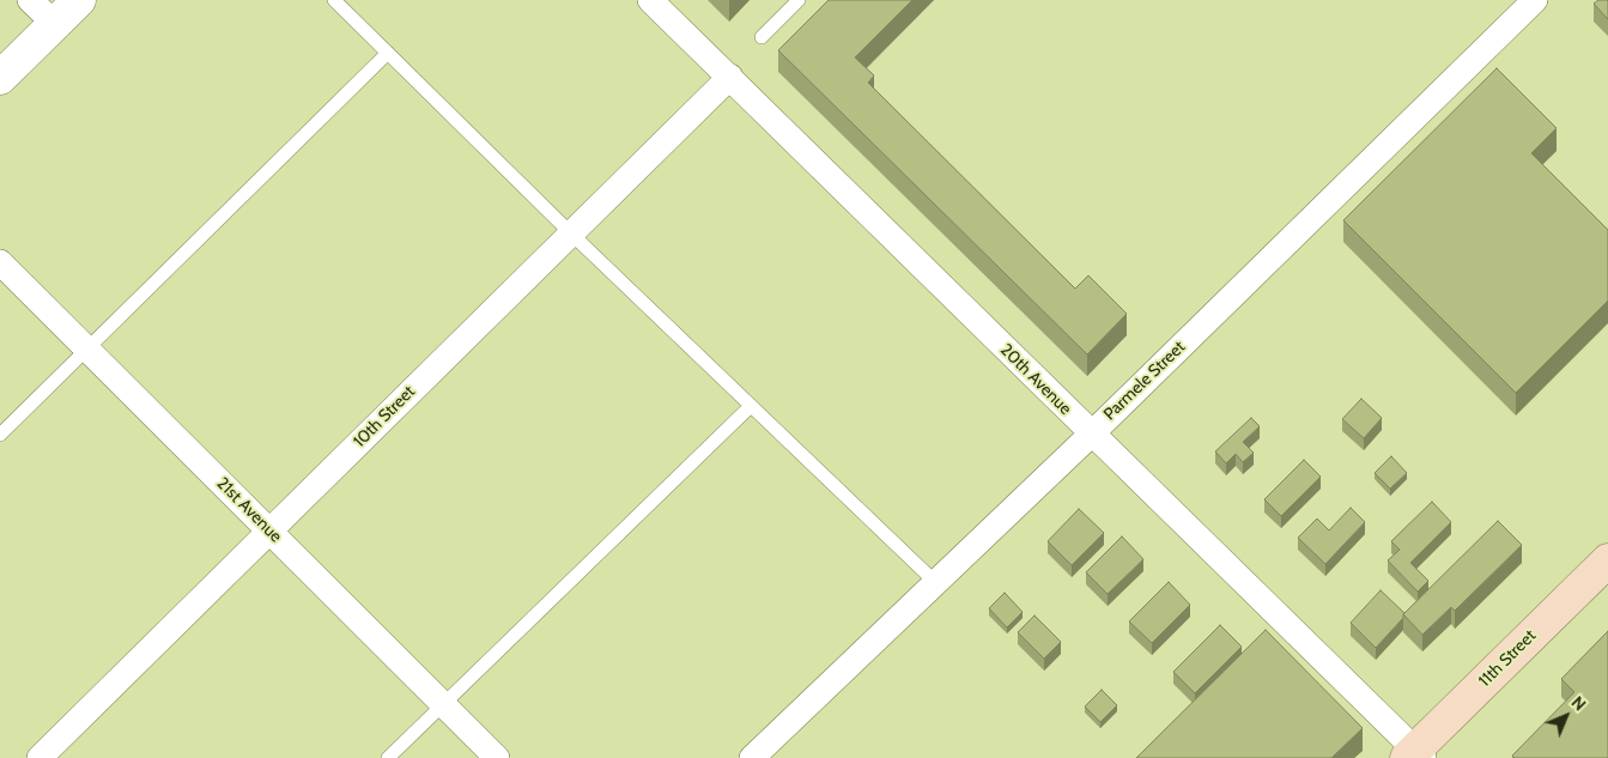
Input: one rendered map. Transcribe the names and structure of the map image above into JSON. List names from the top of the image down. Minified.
{"streets":{"main road":["11th Street"],"street":["20th Avenue","Parmele Street","10th Street","21st Avenue"]},"crossings":[["20th Avenue","Parmele Street"],["20th Avenue","10th Street"],["20th Avenue","11th Street"],["10th Street","21st Avenue"]],"north":"top right"}
